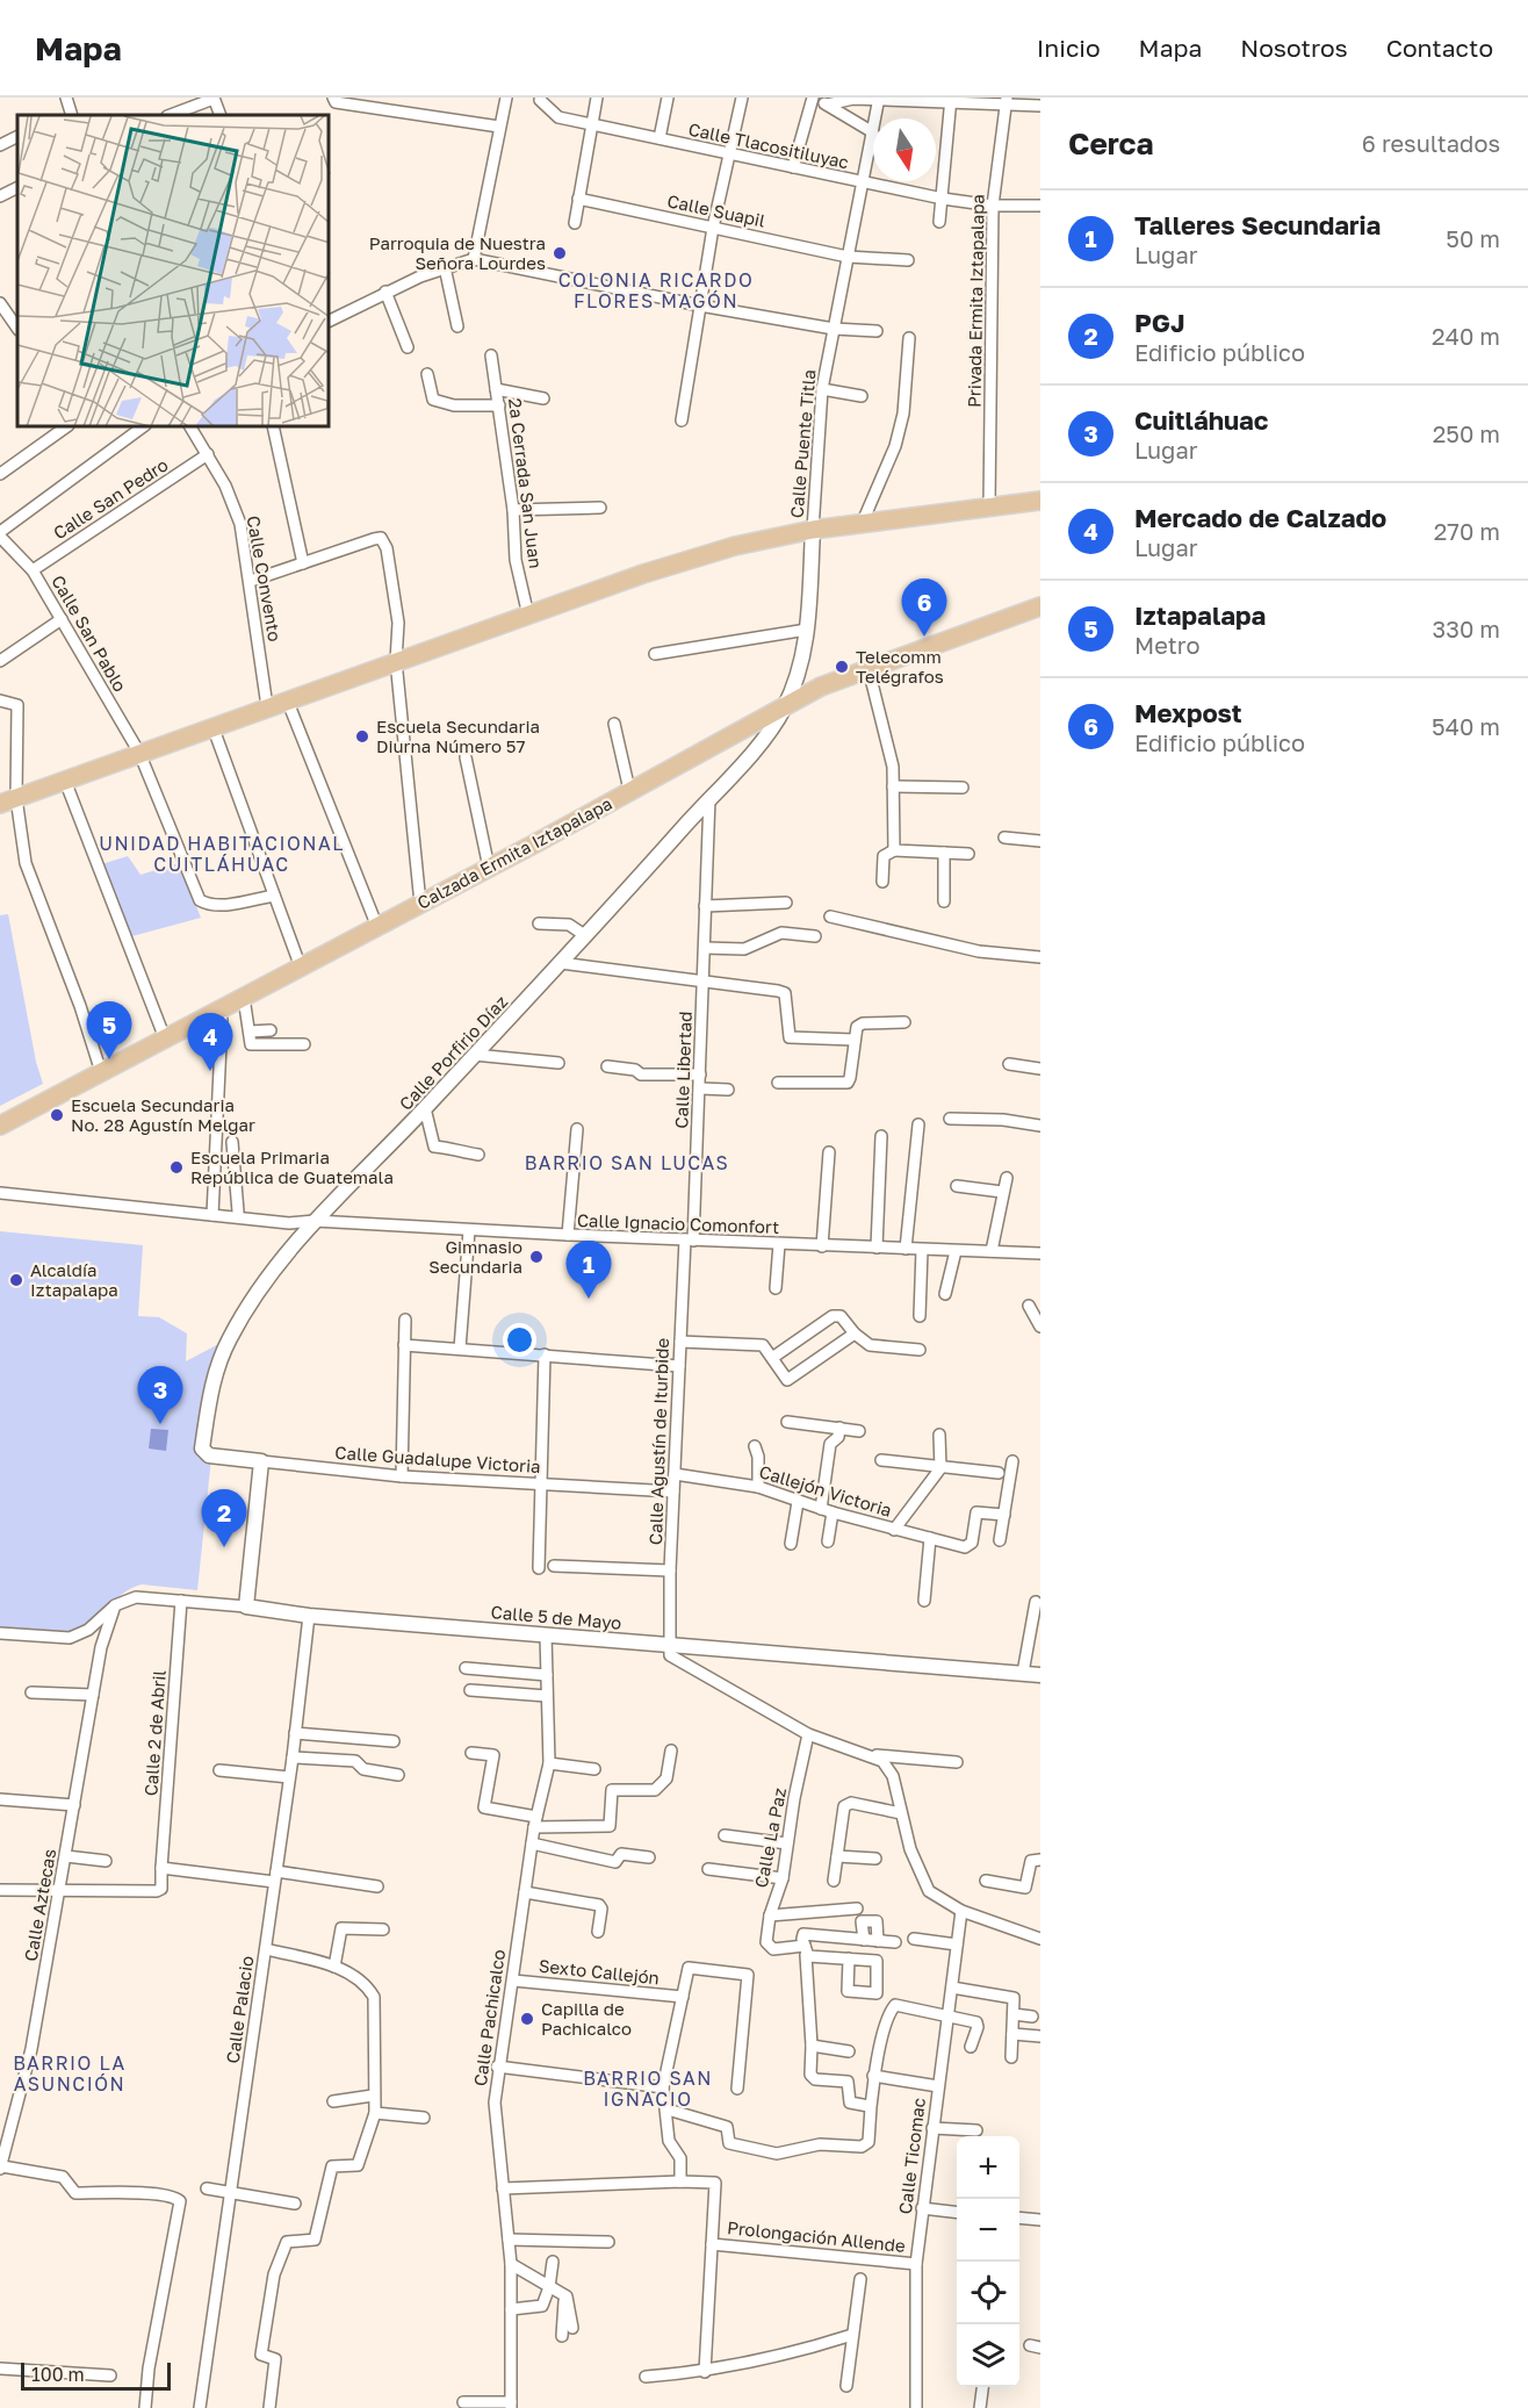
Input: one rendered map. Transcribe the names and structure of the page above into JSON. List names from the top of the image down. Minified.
{"streets":{"main road":["Calzada Ermita Iztapalapa"],"street":["Calle Tlacositiluyac","Calle Suapil","Privada Ermita Iztapalapa","Calle Puente Titla","2ª Cerrada San Juan","Calle San Pedro","Calle Convento","Calle San Pablo","Calle Porfirio Díaz","Calle Libertad","Calle Ignacio Comonfort","Calle Agustín de Iturbide","Calle Guadalupe Victoria","Callejón Victoria","Calle 5 de Mayo","Calle 2 de Abril","Calle La Paz","Calle Aztecas","Sexto Callejón","Calle Palacio","Calle Pachicalco","Calle Ticomac","Prolongación Allende"]},"crossings":[["Calle Tlacositiluyac","Privada Ermita Iztapalapa"],["Calle Tlacositiluyac","Calle Puente Titla"],["Calle Suapil","Calle Puente Titla"],["Calle Puente Titla","Calzada Ermita Iztapalapa"],["Calle Puente Titla","Calle Porfirio Díaz"],["Calle San Pedro","Calle Convento"],["Calle San Pedro","Calle San Pablo"],["Calzada Ermita Iztapalapa","Calle Porfirio Díaz"],["Calle Porfirio Díaz","Calle Libertad"],["Calle Porfirio Díaz","Calle Ignacio Comonfort"],["Calle Porfirio Díaz","Calle Guadalupe Victoria"],["Calle Libertad","Calle Ignacio Comonfort"],["Calle Libertad","Calle Agustín de Iturbide"],["Calle Ignacio Comonfort","Calle Agustín de Iturbide"],["Calle Agustín de Iturbide","Calle Guadalupe Victoria"],["Calle Agustín de Iturbide","Callejón Victoria"],["Calle Agustín de Iturbide","Calle 5 de Mayo"],["Calle 5 de Mayo","Calle 2 de Abril"],["Calle 5 de Mayo","Calle Aztecas"],["Calle 5 de Mayo","Calle Palacio"],["Calle 5 de Mayo","Calle Pachicalco"],["Sexto Callejón","Calle Pachicalco"],["Calle Ticomac","Prolongación Allende"]],"districts":["COLONIA RICARDO FLORES MAGÓN","UNIDAD HABITACIONAL CUITLÁHUAC","BARRIO SAN LUCAS","BARRIO LA ASUNCIÓN","BARRIO SAN IGNACIO"],"places":["Parroquia de Nuestra Señora Lourdes","Telecomm Telégrafos","Escuela Secundaria Diurna Número 57","Escuela Secundaria No. 28 Agustín Melgar","Escuela Primaria República de Guatemala","Gimnasio Secundaria","Alcaldía Iztapalapa","Capilla de Pachicalco"],"scale_bar":"100 m","north":"bottom","page":{"header":"Mapa","nav":["Inicio","Mapa","Nosotros","Contacto"],"heading":["Cerca","6 resultados"],"list":[{"mark":"1","name":"Talleres Secundaria","note":"Lugar","value":"50 m"},{"mark":"2","name":"PGJ","note":"Edificio público","value":"240 m"},{"mark":"3","name":"Cuitláhuac","note":"Lugar","value":"250 m"},{"mark":"4","name":"Mercado de Calzado","note":"Lugar","value":"270 m"},{"mark":"5","name":"Iztapalapa","note":"Metro","value":"330 m"},{"mark":"6","name":"Mexpost","note":"Edificio público","value":"540 m"}],"pins":["6","5","4","1","3","2"],"map_buttons":["+","−"],"scale":"100 m"}}
